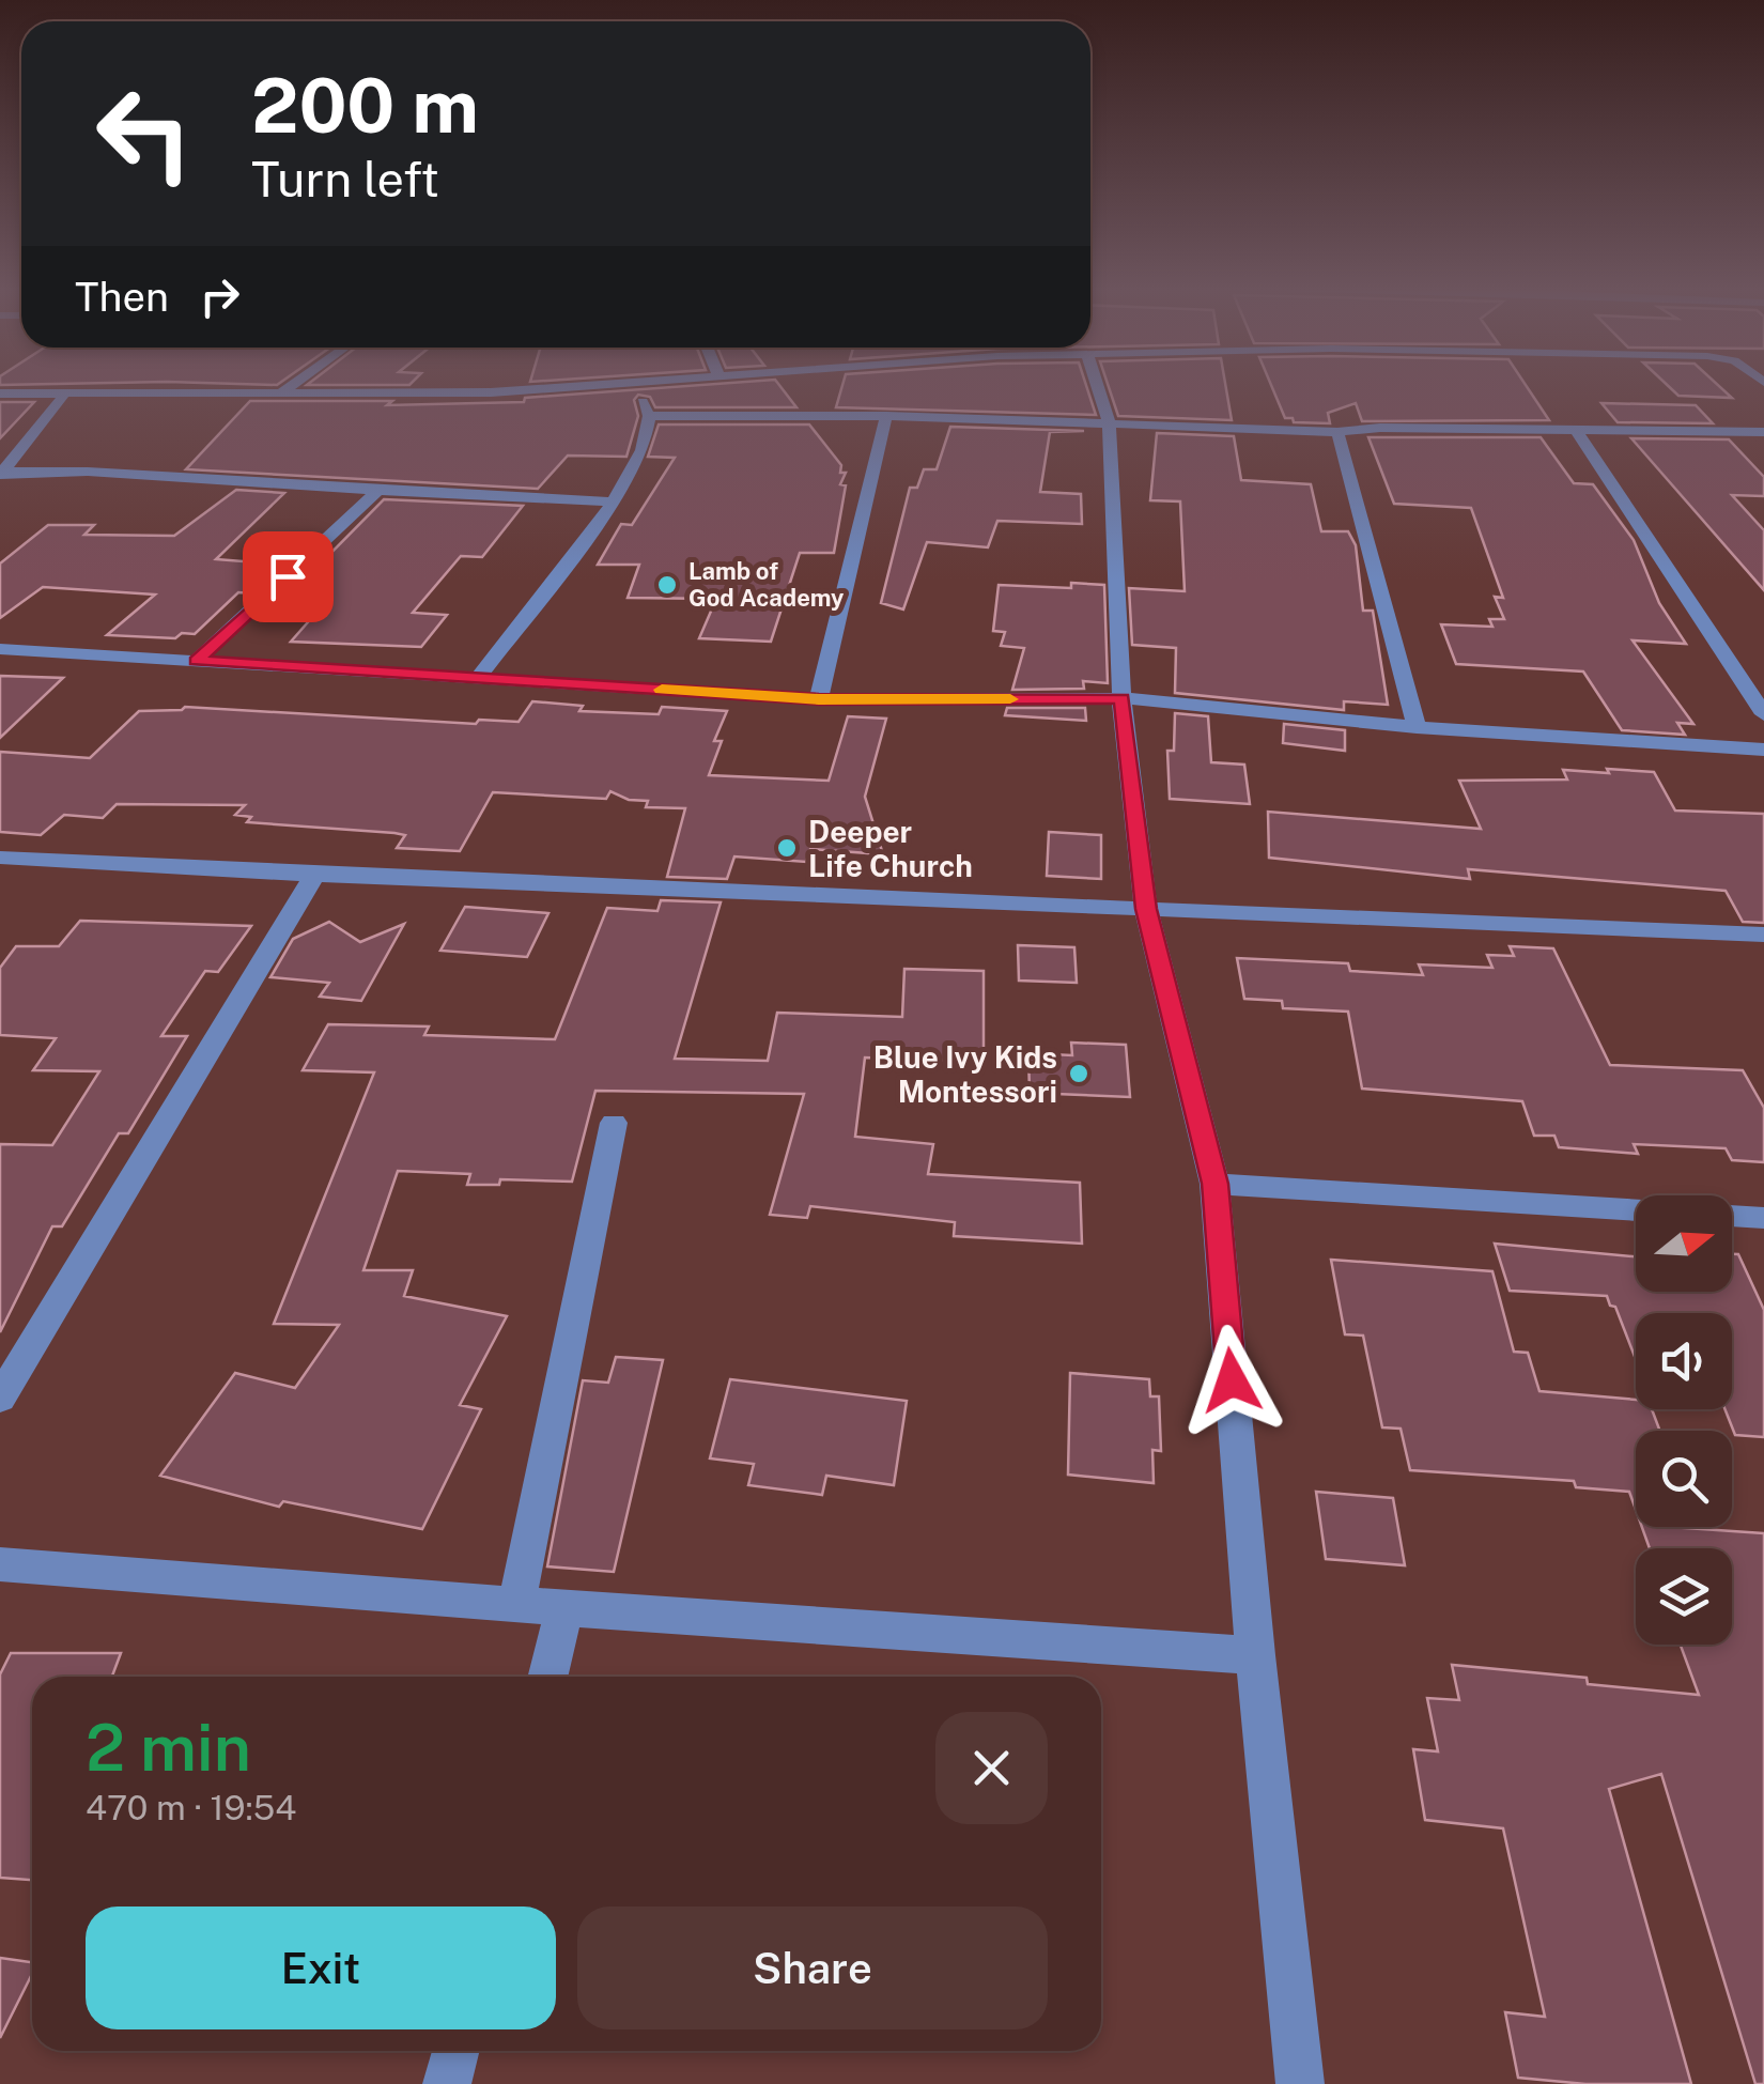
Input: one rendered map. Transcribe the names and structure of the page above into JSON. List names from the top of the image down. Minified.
{"places":["Lamb of God Academy","Deeper Life Church","Blue Ivy Kids Montessori"],"north":"right","page":{"turn":["200 m","Turn left"],"then":"Then","heading":["2 min","470 m · 19:54"],"buttons":["Exit","Share"]}}
